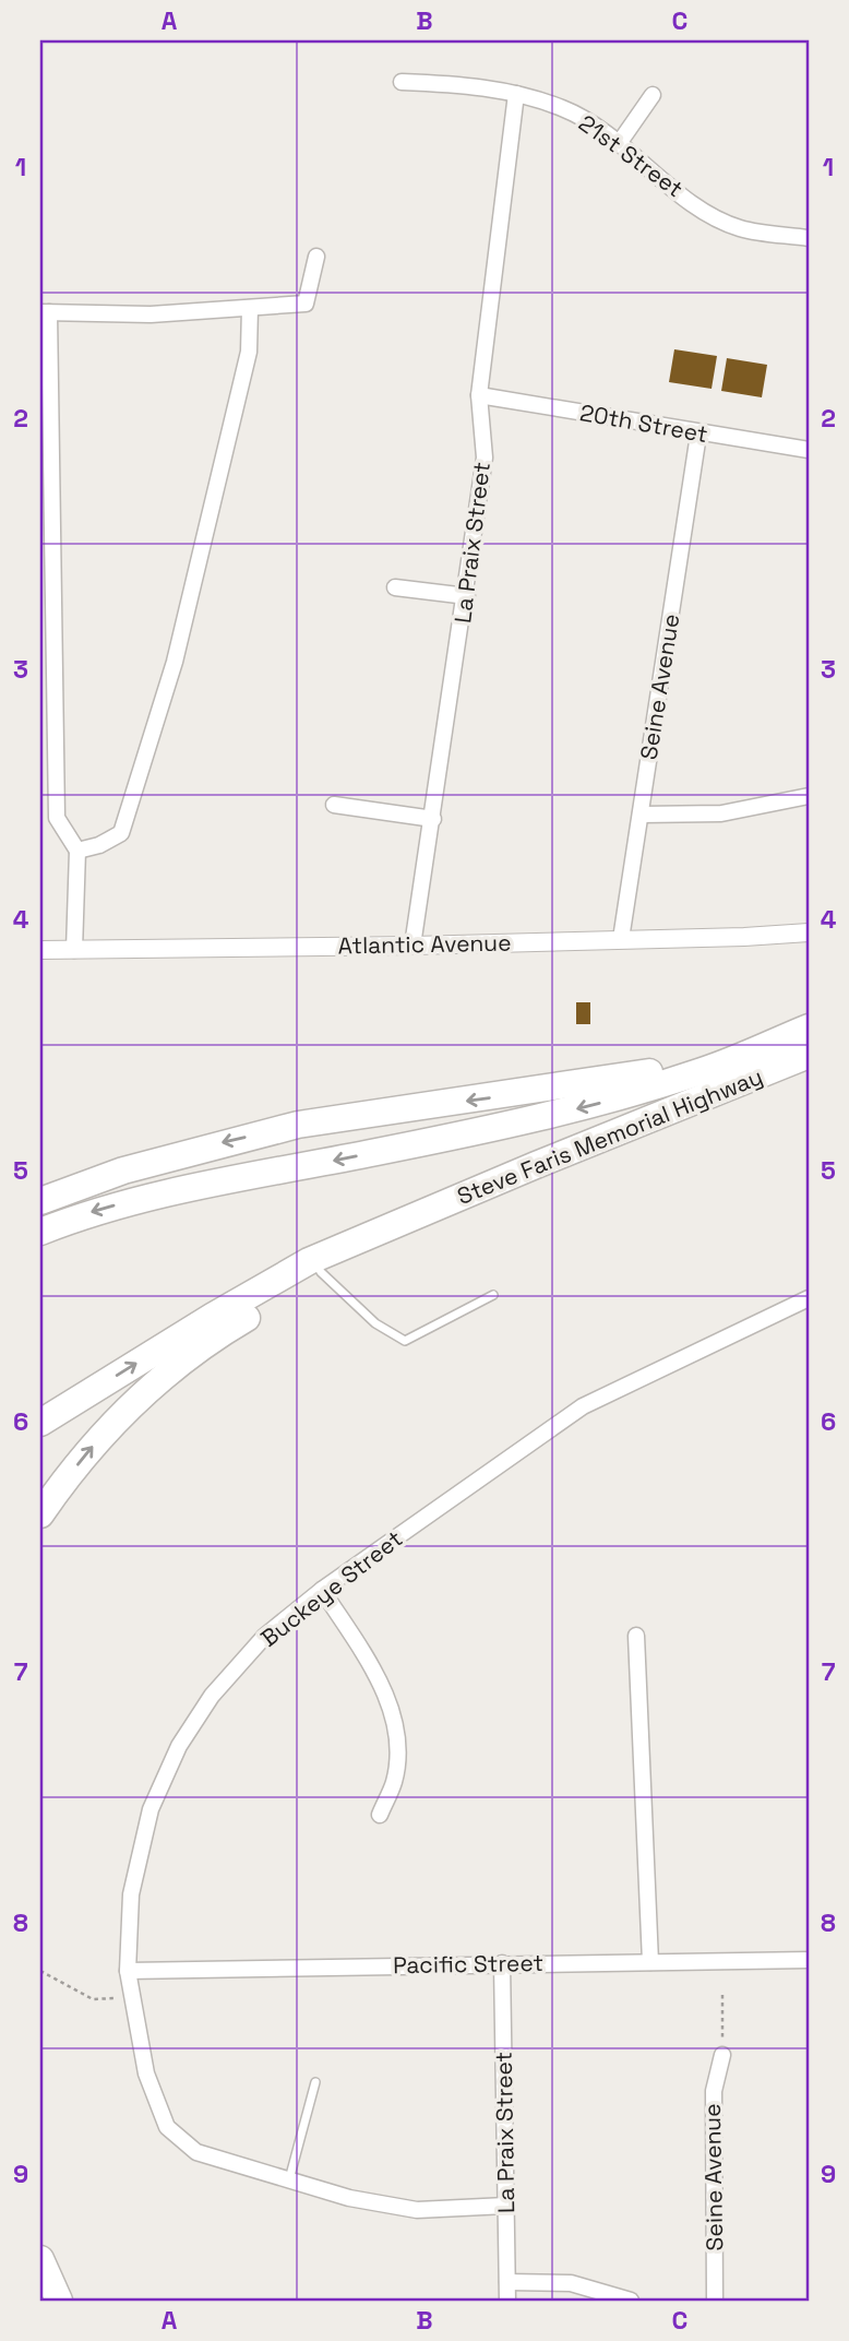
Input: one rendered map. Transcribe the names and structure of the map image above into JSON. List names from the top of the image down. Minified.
{"streets":{"highway":["Steve Faris Memorial Highway"],"street":["21st Street","20th Street","La Praix Street","Seine Avenue","Atlantic Avenue","Buckeye Street","Pacific Street"]},"crossings":[["21st Street","La Praix Street"],["20th Street","La Praix Street"],["20th Street","Seine Avenue"],["La Praix Street","Atlantic Avenue"],["La Praix Street","Buckeye Street"],["La Praix Street","Pacific Street"],["Seine Avenue","Atlantic Avenue"],["Buckeye Street","Pacific Street"]],"grid":{"columns":["A","B","C"],"rows":["1","2","3","4","5","6","7","8","9"]}}
